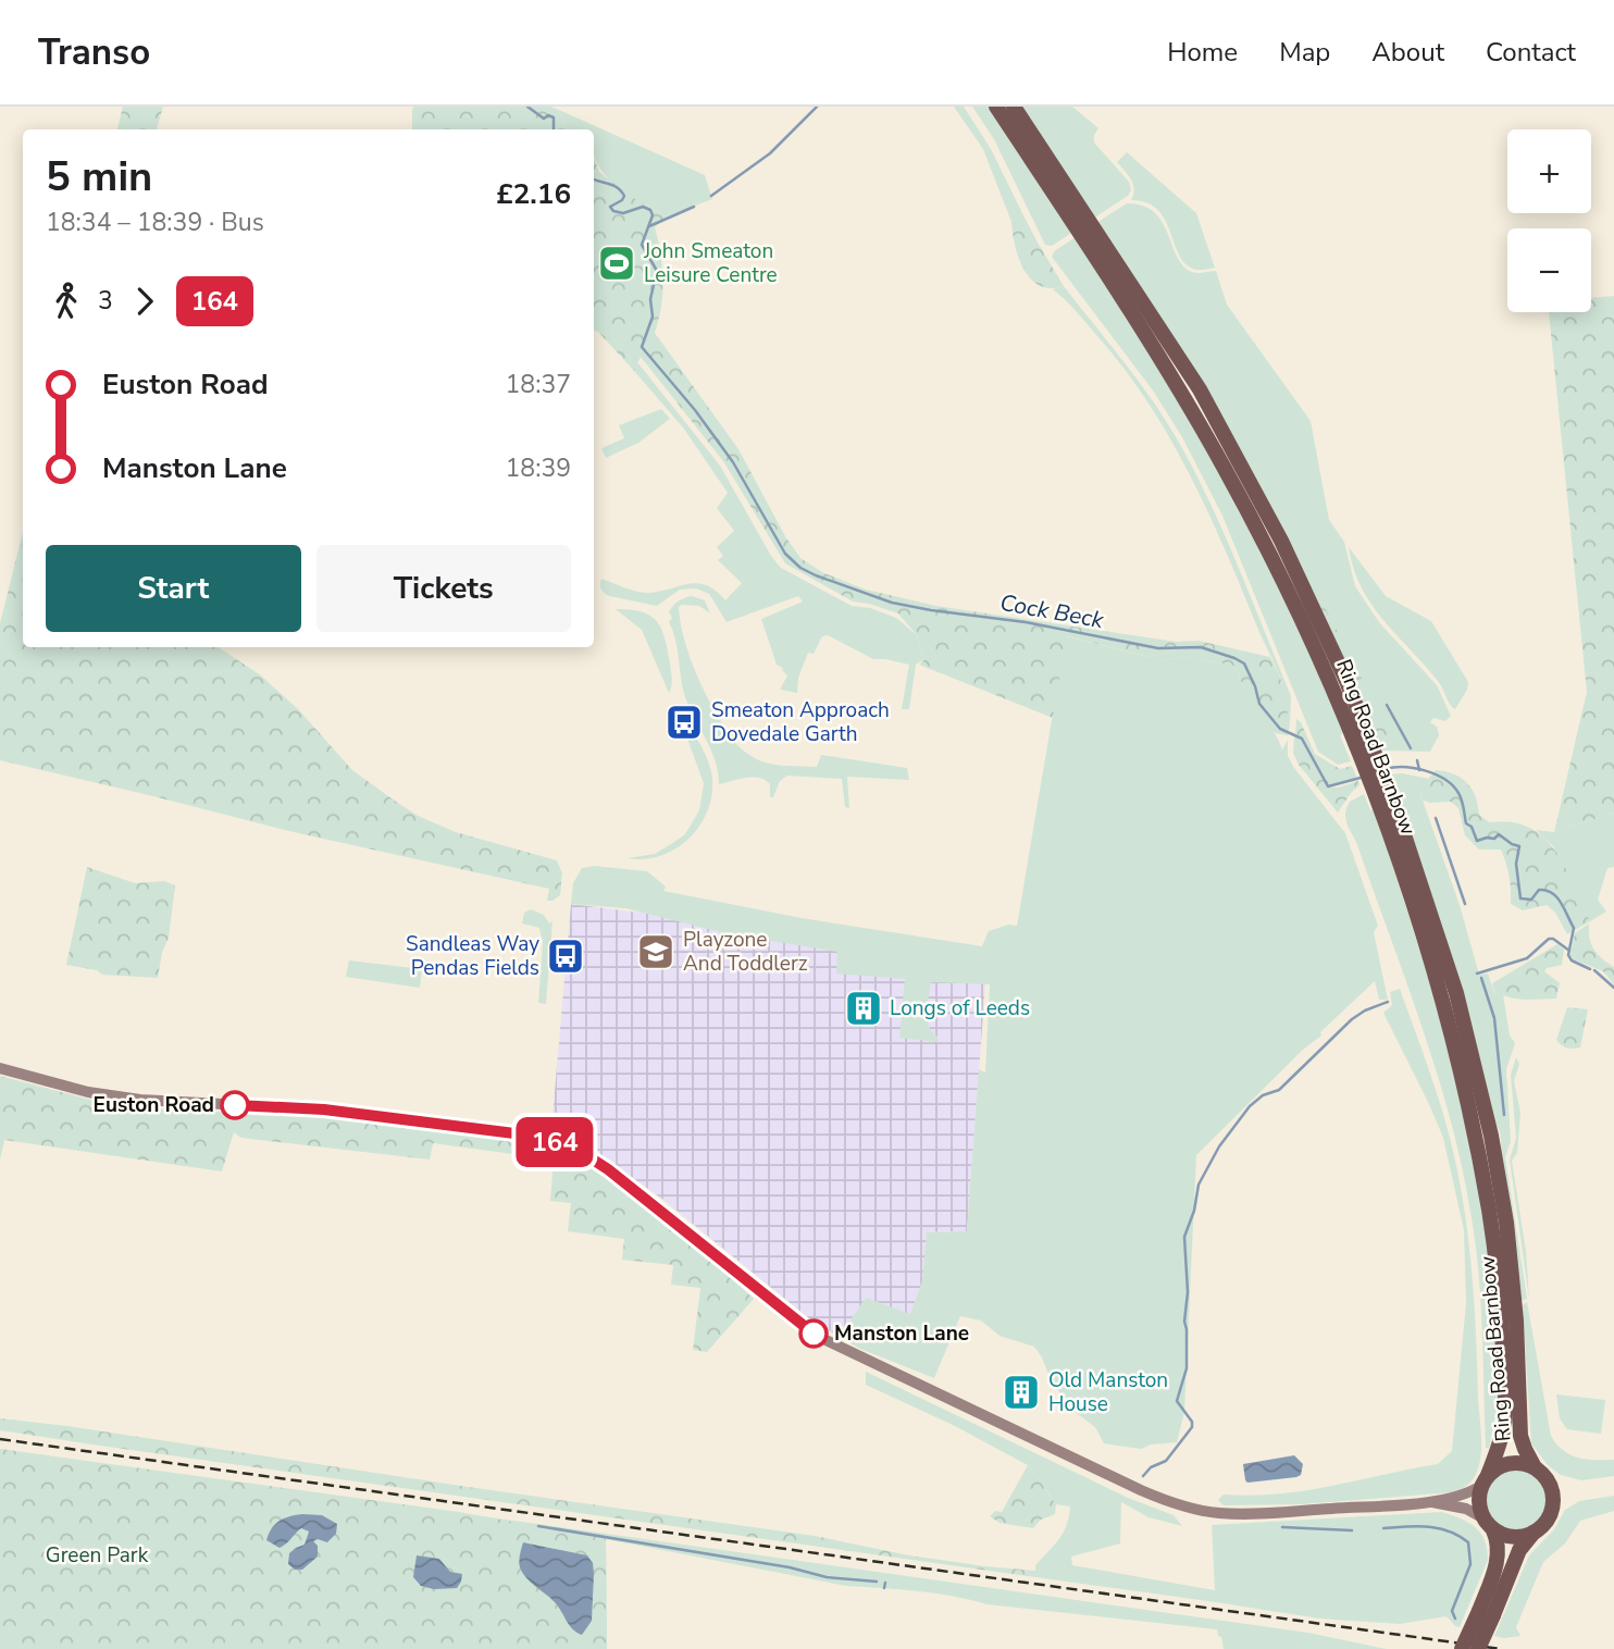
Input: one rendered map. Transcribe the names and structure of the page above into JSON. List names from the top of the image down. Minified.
{"streets":{"highway":["Ring Road Barnbow"]},"water":["Cock Beck"],"parks":["Green Park"],"places":{"sports":["John Smeaton Leisure Centre"],"bus stop":["Smeaton Approach Dovedale Garth","Sandleas Way Pendas Fields"],"school or university":["Playzone And Toddlerz"],"building":["Longs of Leeds","Old Manston House"],"other":["Euston Road","Manston Lane"]},"lines":["bus line 164"],"page":{"header":"Transo","nav":["Home","Map","About","Contact"],"on_map":"164","map_buttons":["+","−"],"heading":["5 min","18:34 – 18:39 · Bus","£2.16"],"legs":["3","164"],"list":[{"name":"Euston Road","value":"18:37"},{"name":"Manston Lane","value":"18:39"}],"buttons":["Start","Tickets"]}}
